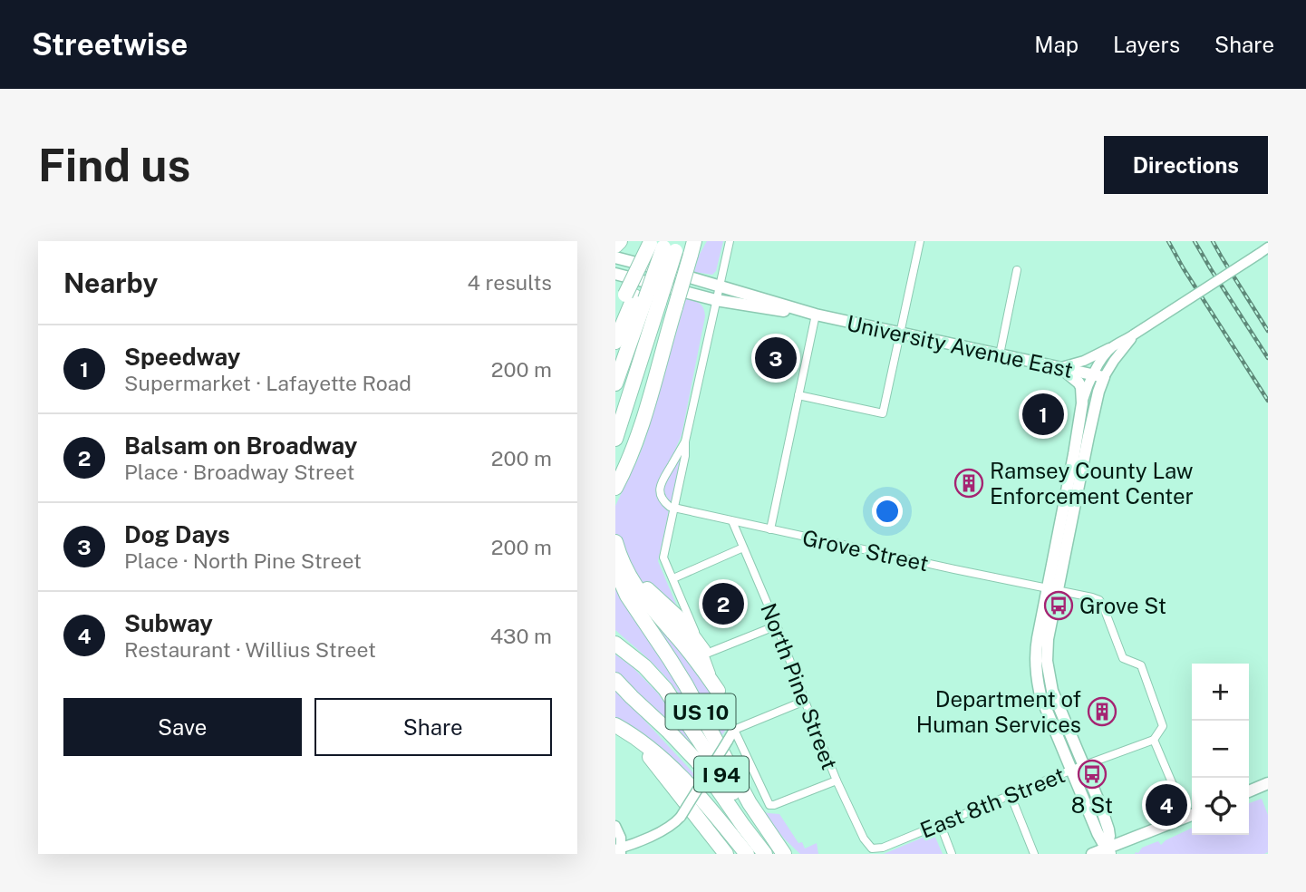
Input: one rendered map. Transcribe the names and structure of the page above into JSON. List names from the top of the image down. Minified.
{"streets":{"highway":["US 10","I 94"],"main road":["University Avenue East"],"street":["Grove Street","North Pine Street","East 8th Street"]},"crossings":[["Grove Street","North Pine Street"],["Grove Street","East 8th Street"],["North Pine Street","East 8th Street"],["US 10","I 94"]],"places":{"building":["Ramsey County Law Enforcement Center","Department of Human Services"],"bus stop":["Grove St","8 St"]},"page":{"header":"Streetwise","nav":["Map","Layers","Share"],"buttons":["Directions",["Save","Share"]],"title":"Find us","heading":["Nearby","4 results"],"list":[{"mark":"1","name":"Speedway","note":"Supermarket · Lafayette Road","value":"200 m"},{"mark":"2","name":"Balsam on Broadway","note":"Place · Broadway Street","value":"200 m"},{"mark":"3","name":"Dog Days","note":"Place · North Pine Street","value":"200 m"},{"mark":"4","name":"Subway","note":"Restaurant · Willius Street","value":"430 m"}],"pins":["3","1","2","4"],"map_buttons":["+","−"]}}
